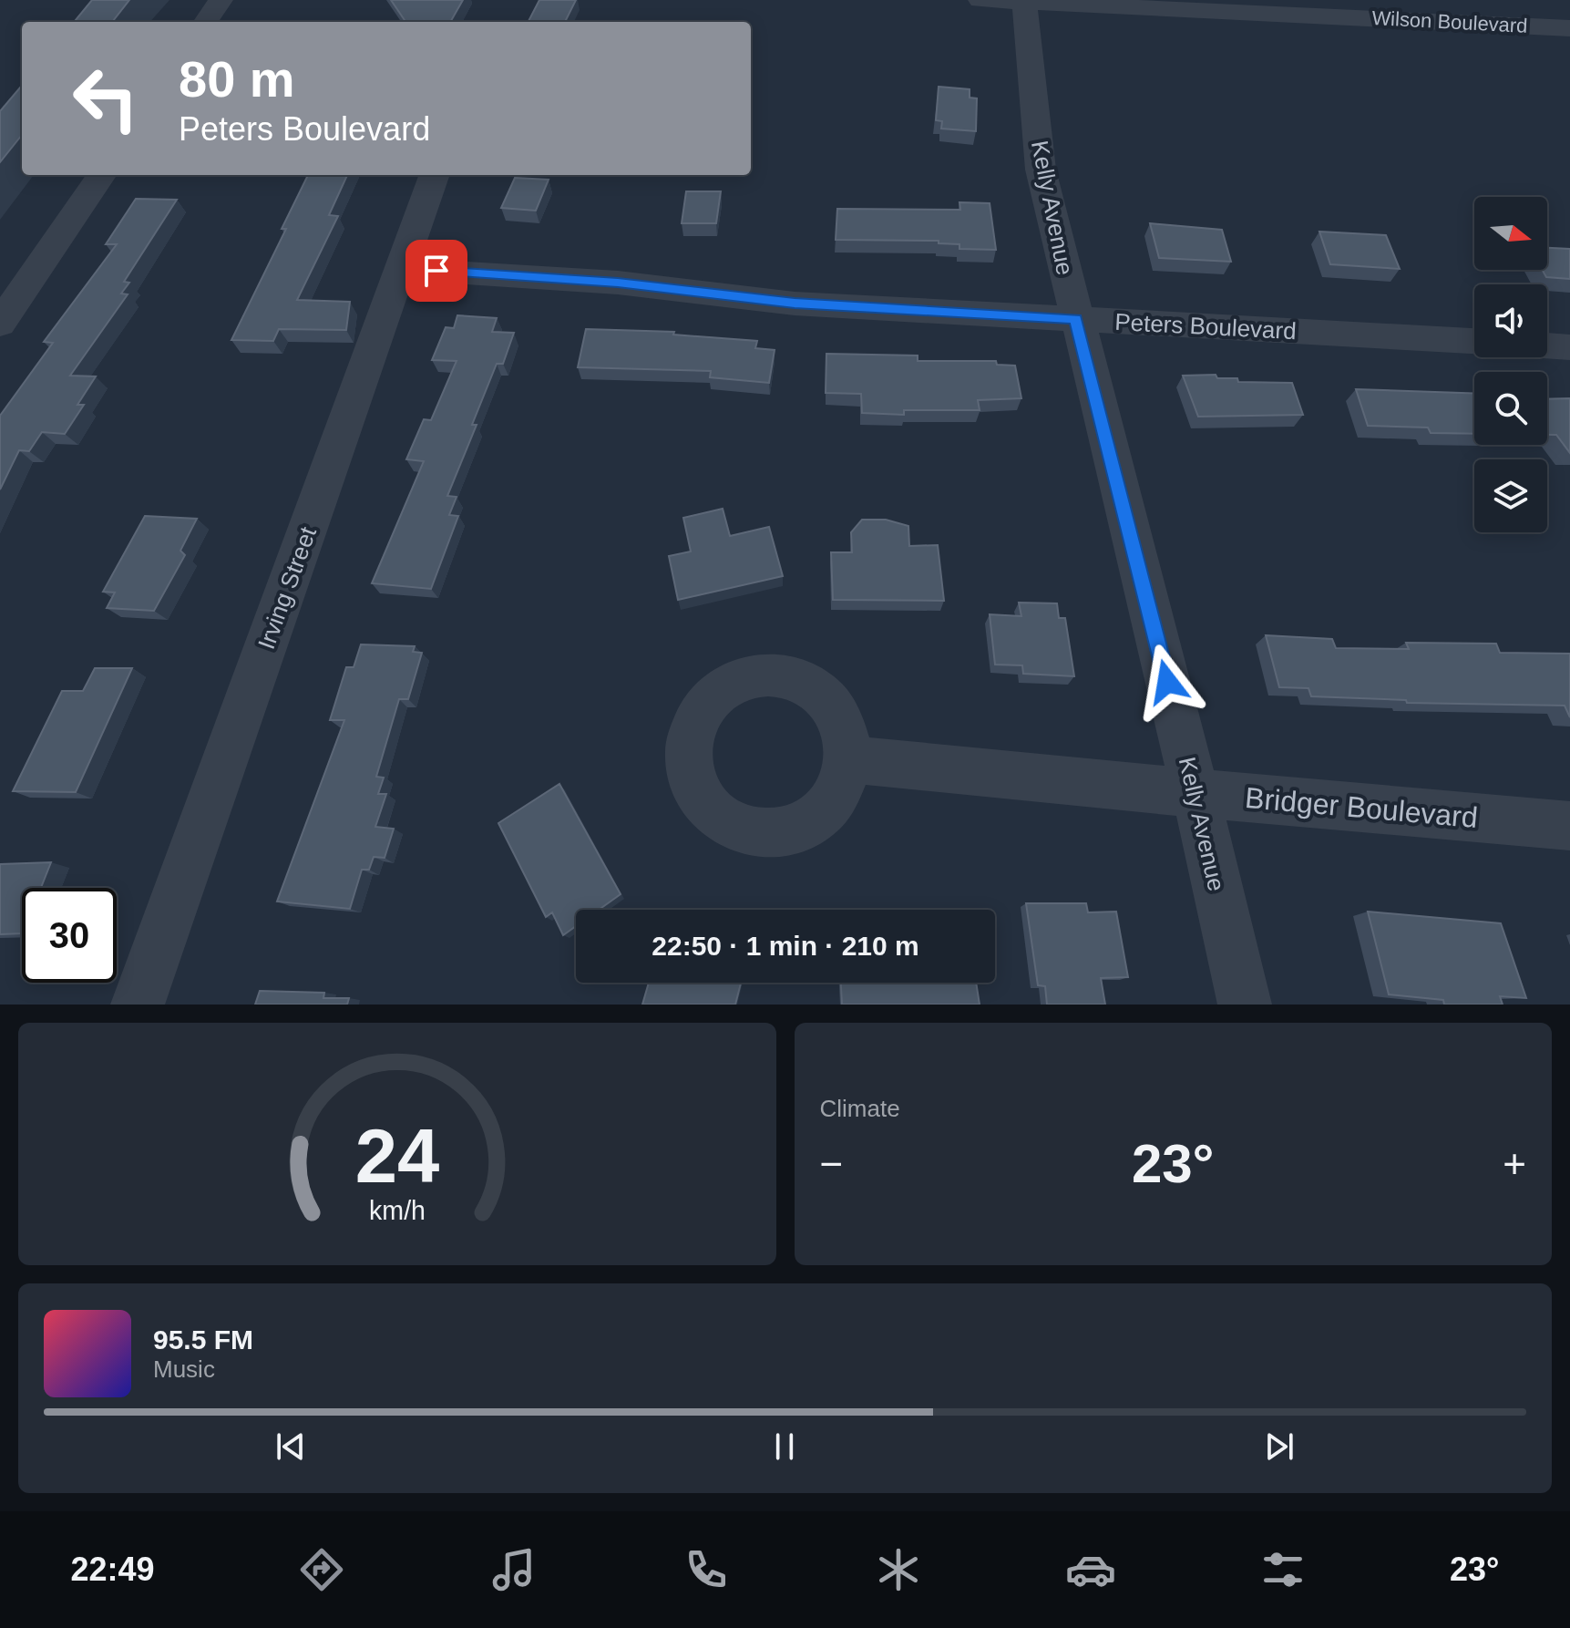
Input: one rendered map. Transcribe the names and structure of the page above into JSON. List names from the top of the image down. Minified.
{"streets":{"street":["Wilson Boulevard","Kelly Avenue","Peters Boulevard","Irving Street","Bridger Boulevard"]},"crossings":[["Wilson Boulevard","Kelly Avenue"],["Kelly Avenue","Peters Boulevard"],["Kelly Avenue","Bridger Boulevard"],["Peters Boulevard","Irving Street"]],"north":"right","page":{"turn":["80 m","Peters Boulevard"],"limit":"30","trip":"22:50 · 1 min · 210 m","tile":"Climate","heat":["−","23°","+"],"song":["95.5 FM","Music"],"tabs":["22:49","23°"],"gauge":["24","km/h"]}}
